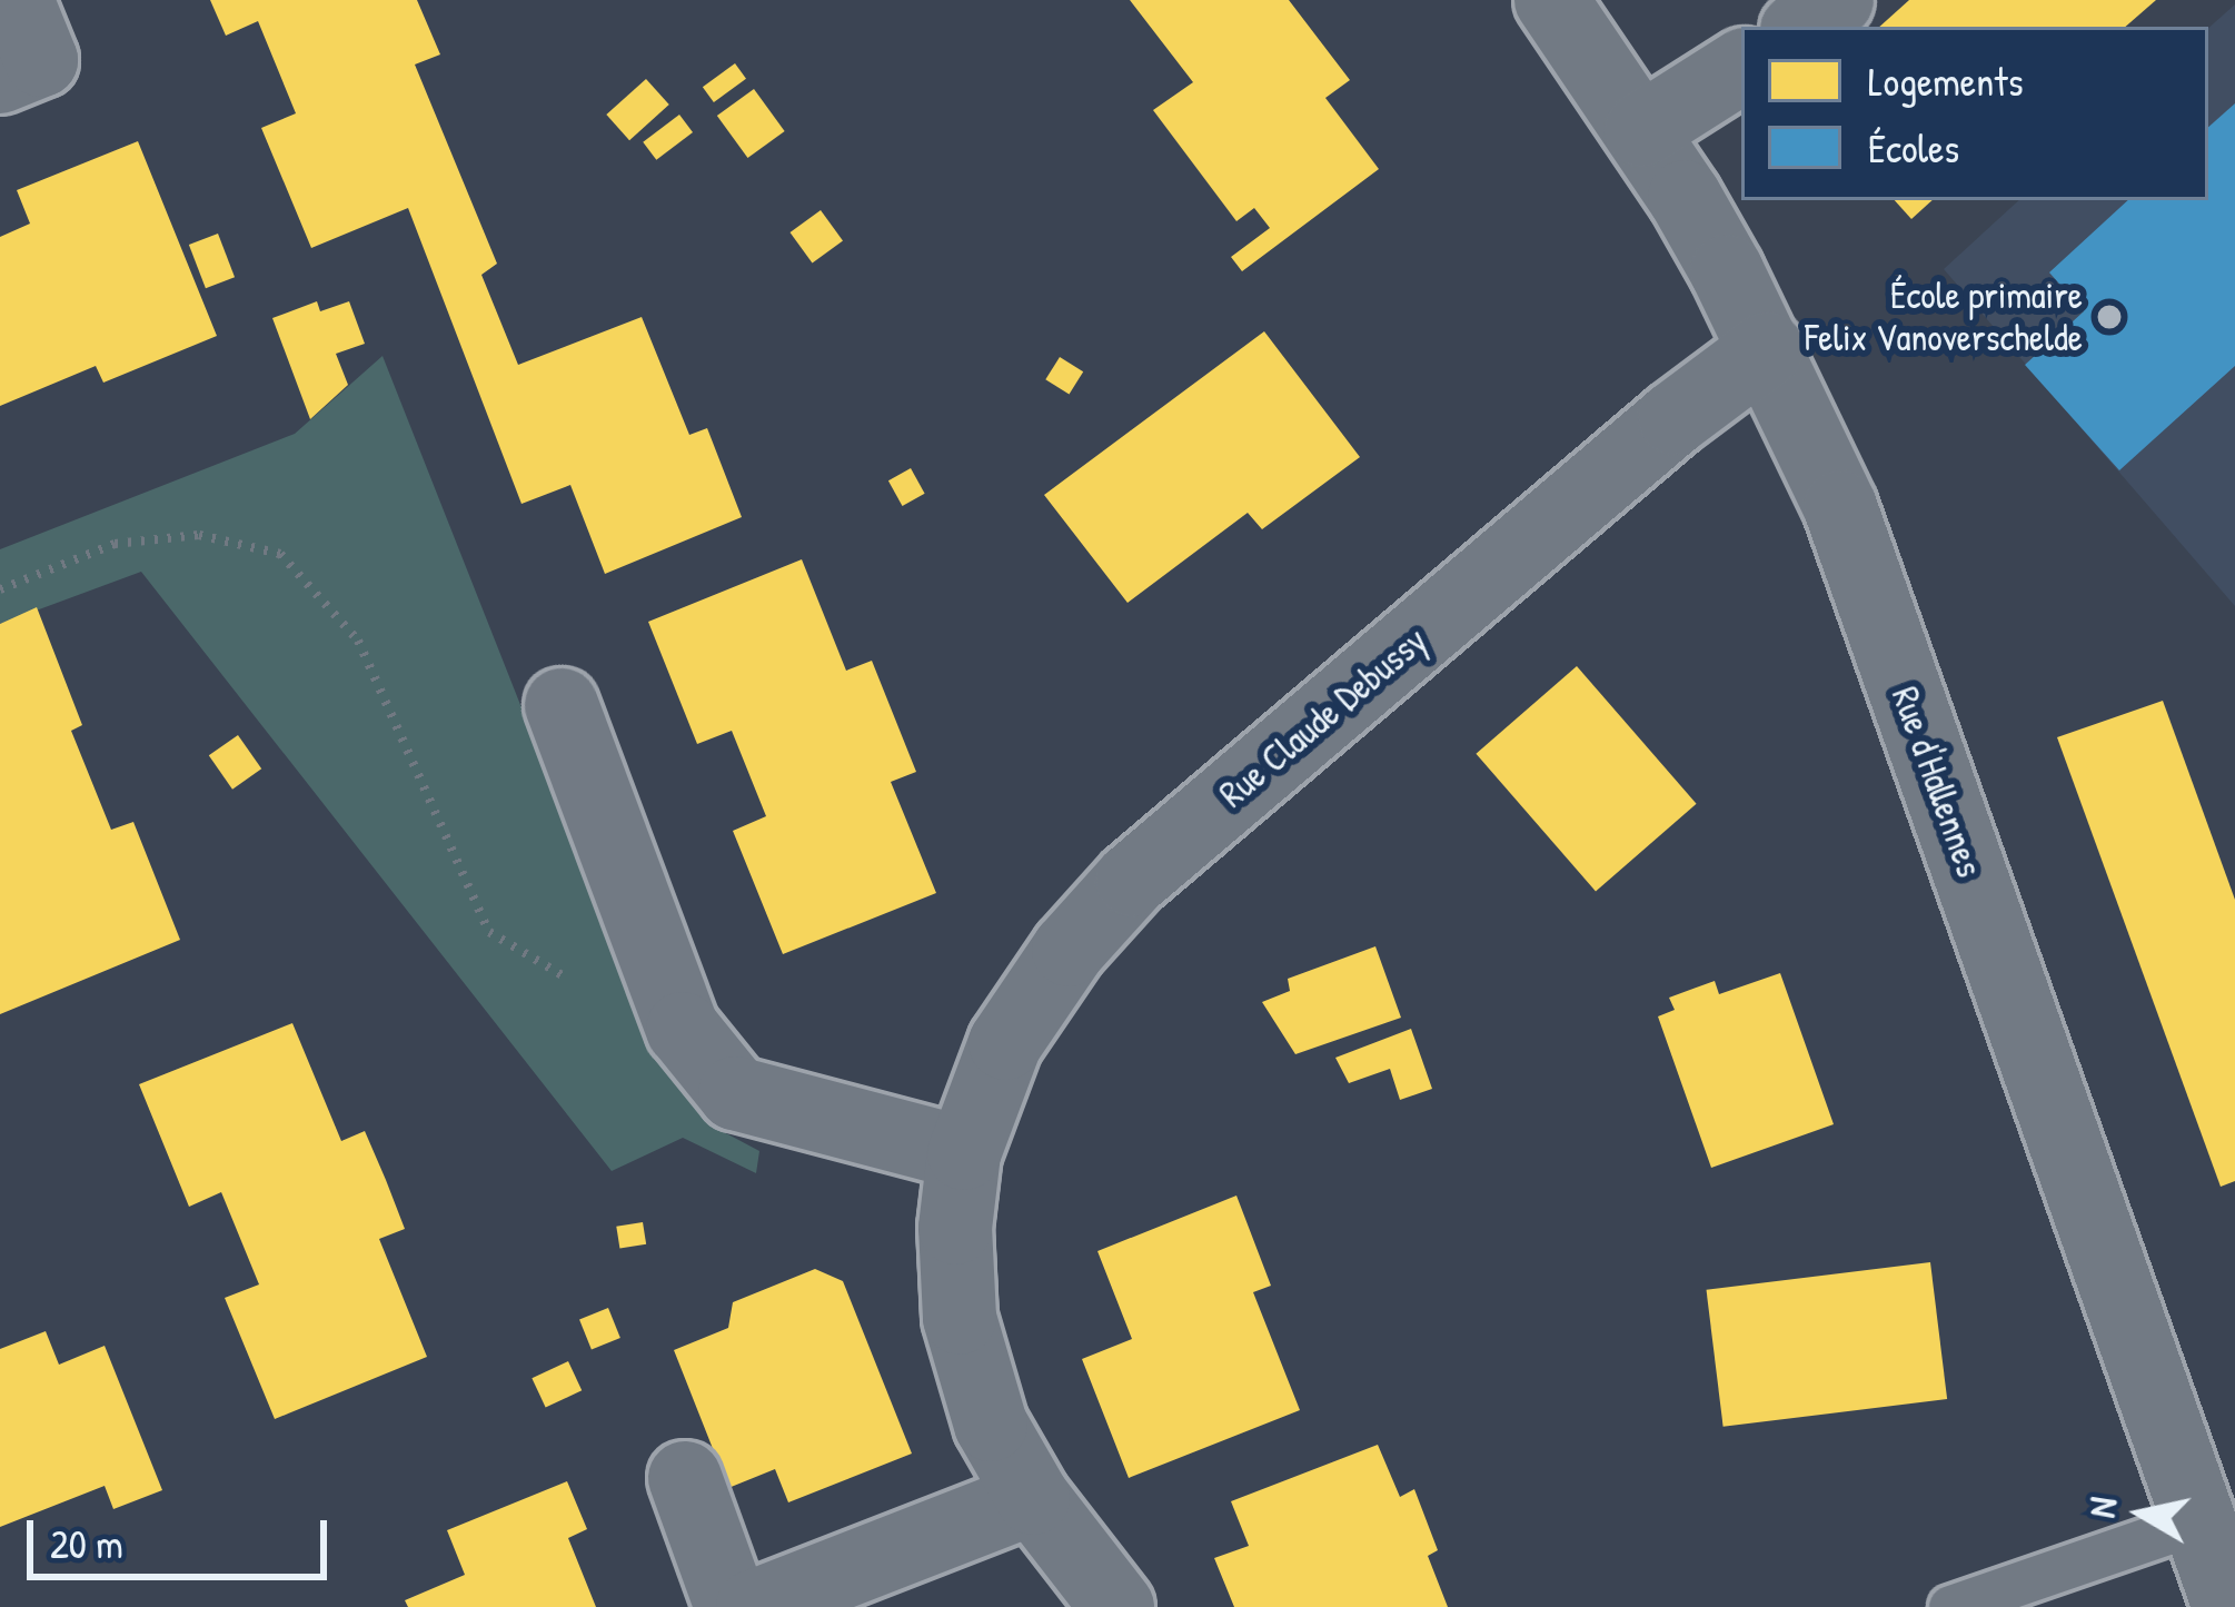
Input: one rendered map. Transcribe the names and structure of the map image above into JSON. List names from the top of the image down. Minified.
{"streets":{"street":["Rue Claude Debussy","Rue d'Hallennes"]},"crossings":[["Rue Claude Debussy","Rue d'Hallennes"]],"places":["École primaire Felix Vanoverschelde"],"legend":["Logements","Écoles"],"scale_bar":"20 m","north":"left"}
